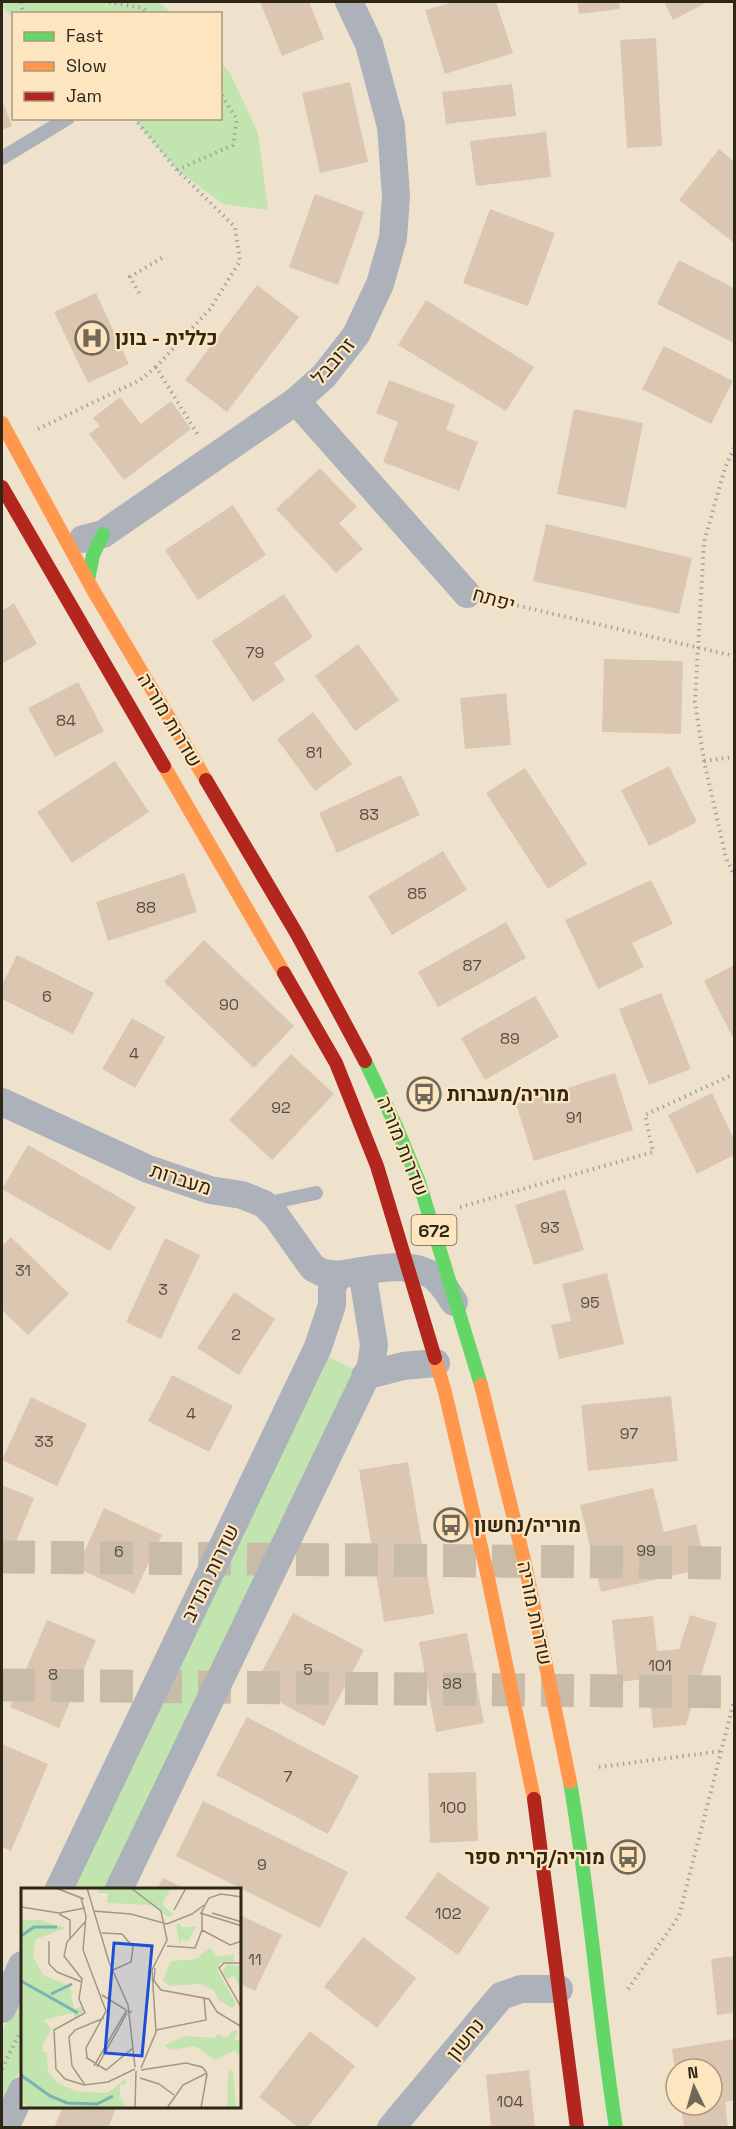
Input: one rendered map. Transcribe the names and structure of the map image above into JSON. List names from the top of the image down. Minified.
{"streets":{"main road":["שדרות מוריה","672"],"street":["זרובבל","יפתח","מעברות","שדרות הנדיב","נחשון"]},"crossings":[["זרובבל","יפתח"],["זרובבל","שדרות מוריה"],["שדרות מוריה","נחשון"],["מעברות","שדרות הנדיב"]],"places":{"hospital":["כללית - בונן"],"bus stop":["מוריה/מעברות","מוריה/נחשון","מוריה/קרית ספר"]},"house_numbers":["79","84","81","83","85","88","87","6","90","89","4","92","91","93","31","3","95","2","4","97","33","99","6","101","5","8","98","7","100","9","102","11","104"],"legend":["Fast","Slow","Jam"],"north":"top"}
